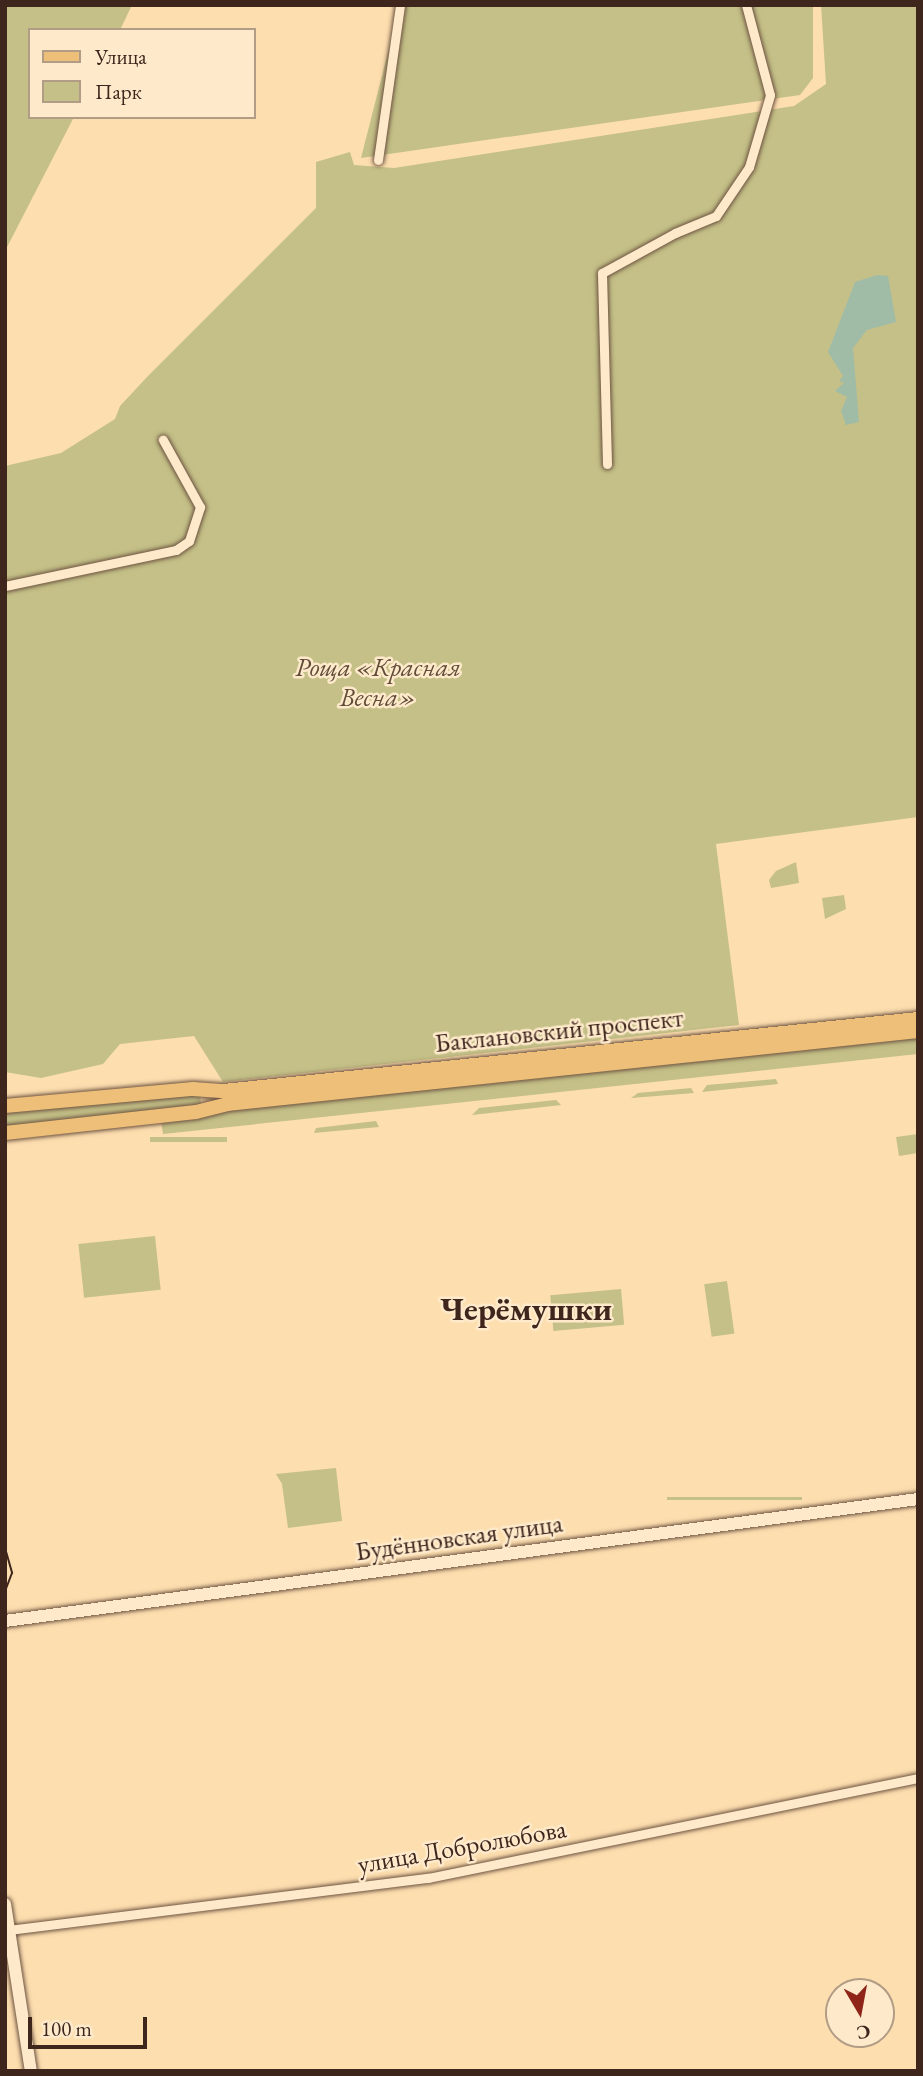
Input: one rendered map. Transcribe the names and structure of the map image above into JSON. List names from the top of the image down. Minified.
{"streets":{"main road":["Баклановский проспект","Будённовская улица"],"street":["улица Добролюбова"]},"districts":["Черёмушки"],"parks":["Роща «Красная Весна»"],"legend":["Улица","Парк"],"scale_bar":"100 m","north":"bottom"}
